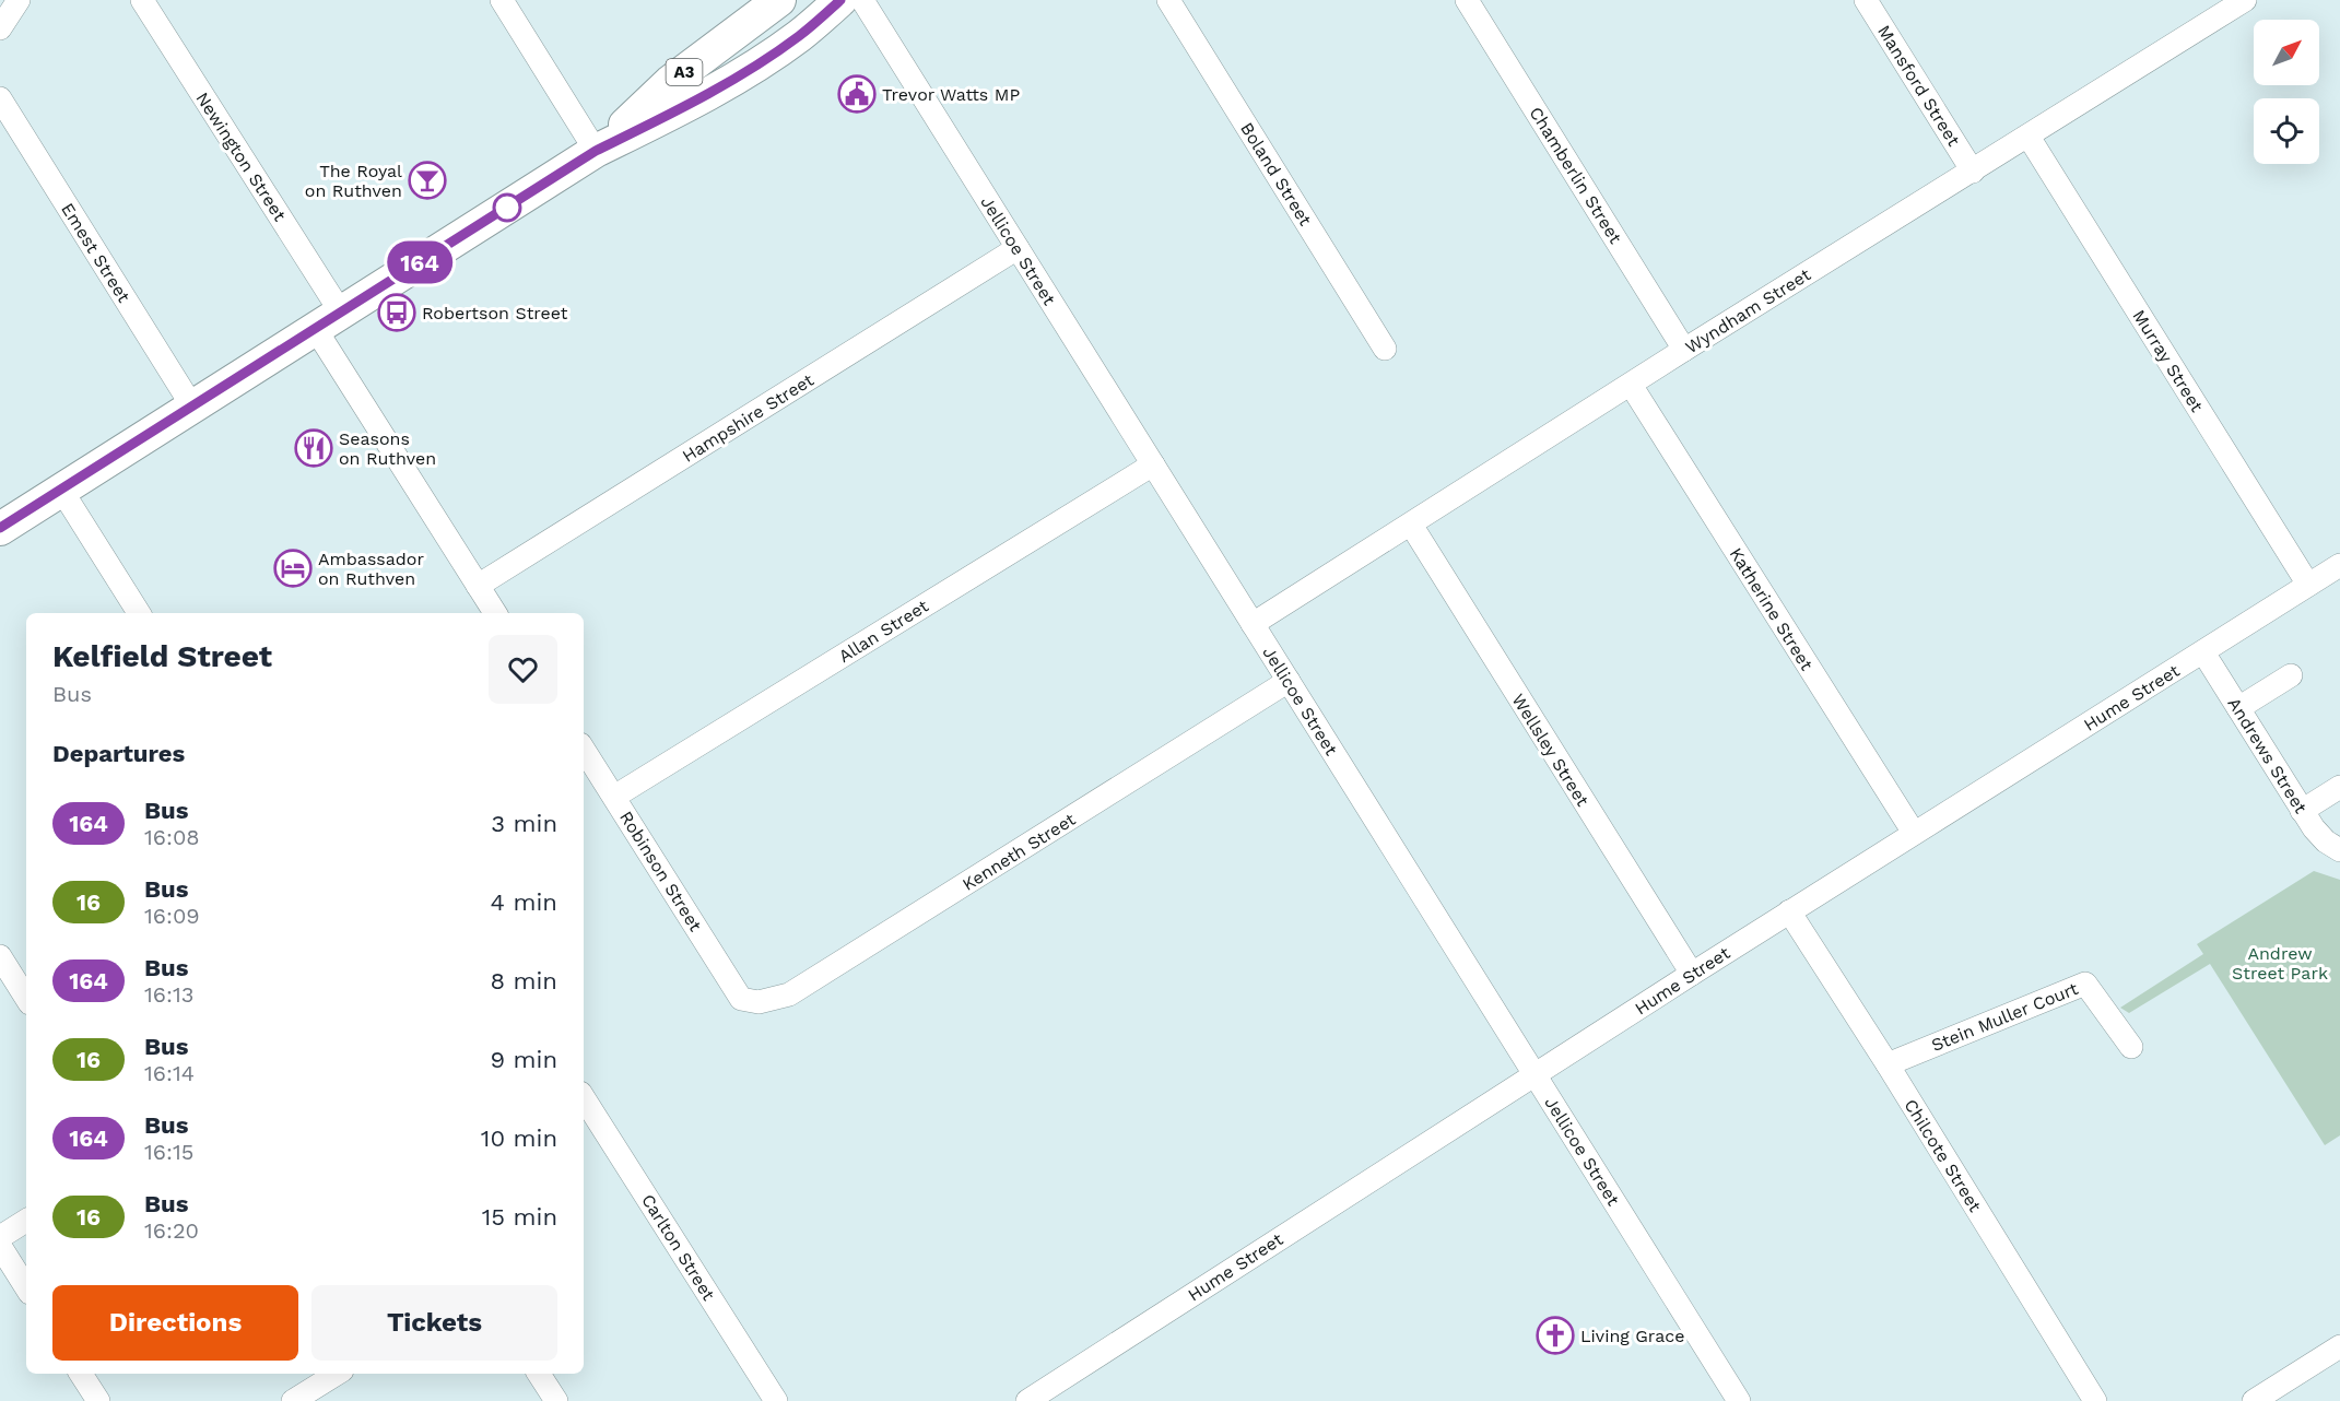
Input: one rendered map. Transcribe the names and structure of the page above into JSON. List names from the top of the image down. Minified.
{"streets":{"highway":["A3"],"street":["Mansford Street","Newington Street","Boland Street","Chamberlin Street","Jellicoe Street","Emest Street","Wyndham Street","Murray Street","Hampshire Street","Katherine Street","Allan Street","Hume Street","Wellsley Street","Andrews Street","Kenneth Street","Robinson Street","Stein Muller Court","Chilcote Street","Carlton Street"]},"crossings":[["A3","Newington Street"],["A3","Emest Street"],["Mansford Street","Wyndham Street"],["Chamberlin Street","Wyndham Street"],["Jellicoe Street","Wyndham Street"],["Jellicoe Street","Hampshire Street"],["Jellicoe Street","Allan Street"],["Jellicoe Street","Hume Street"],["Jellicoe Street","Kenneth Street"],["Wyndham Street","Murray Street"],["Wyndham Street","Katherine Street"],["Wyndham Street","Wellsley Street"],["Murray Street","Hume Street"],["Katherine Street","Hume Street"],["Allan Street","Robinson Street"],["Hume Street","Wellsley Street"],["Hume Street","Andrews Street"],["Hume Street","Chilcote Street"],["Kenneth Street","Robinson Street"],["Stein Muller Court","Chilcote Street"]],"parks":["Andrew Street Park"],"places":{"public building":["Trevor Watts MP"],"bar":["The Royal on Ruthven"],"bus stop":["Robertson Street"],"restaurant":["Seasons on Ruthven"],"hotel":["Ambassador on Ruthven"],"church":["Living Grace"]},"lines":["bus line 164"],"north":"top right","page":{"on_map":"164","heading":[["Kelfield Street","Bus"],"Departures"],"list":[{"mark":"164","name":"Bus","note":"16:08","value":"3 min"},{"mark":"16","name":"Bus","note":"16:09","value":"4 min"},{"mark":"164","name":"Bus","note":"16:13","value":"8 min"},{"mark":"16","name":"Bus","note":"16:14","value":"9 min"},{"mark":"164","name":"Bus","note":"16:15","value":"10 min"},{"mark":"16","name":"Bus","note":"16:20","value":"15 min"}],"buttons":["Directions","Tickets"]}}
